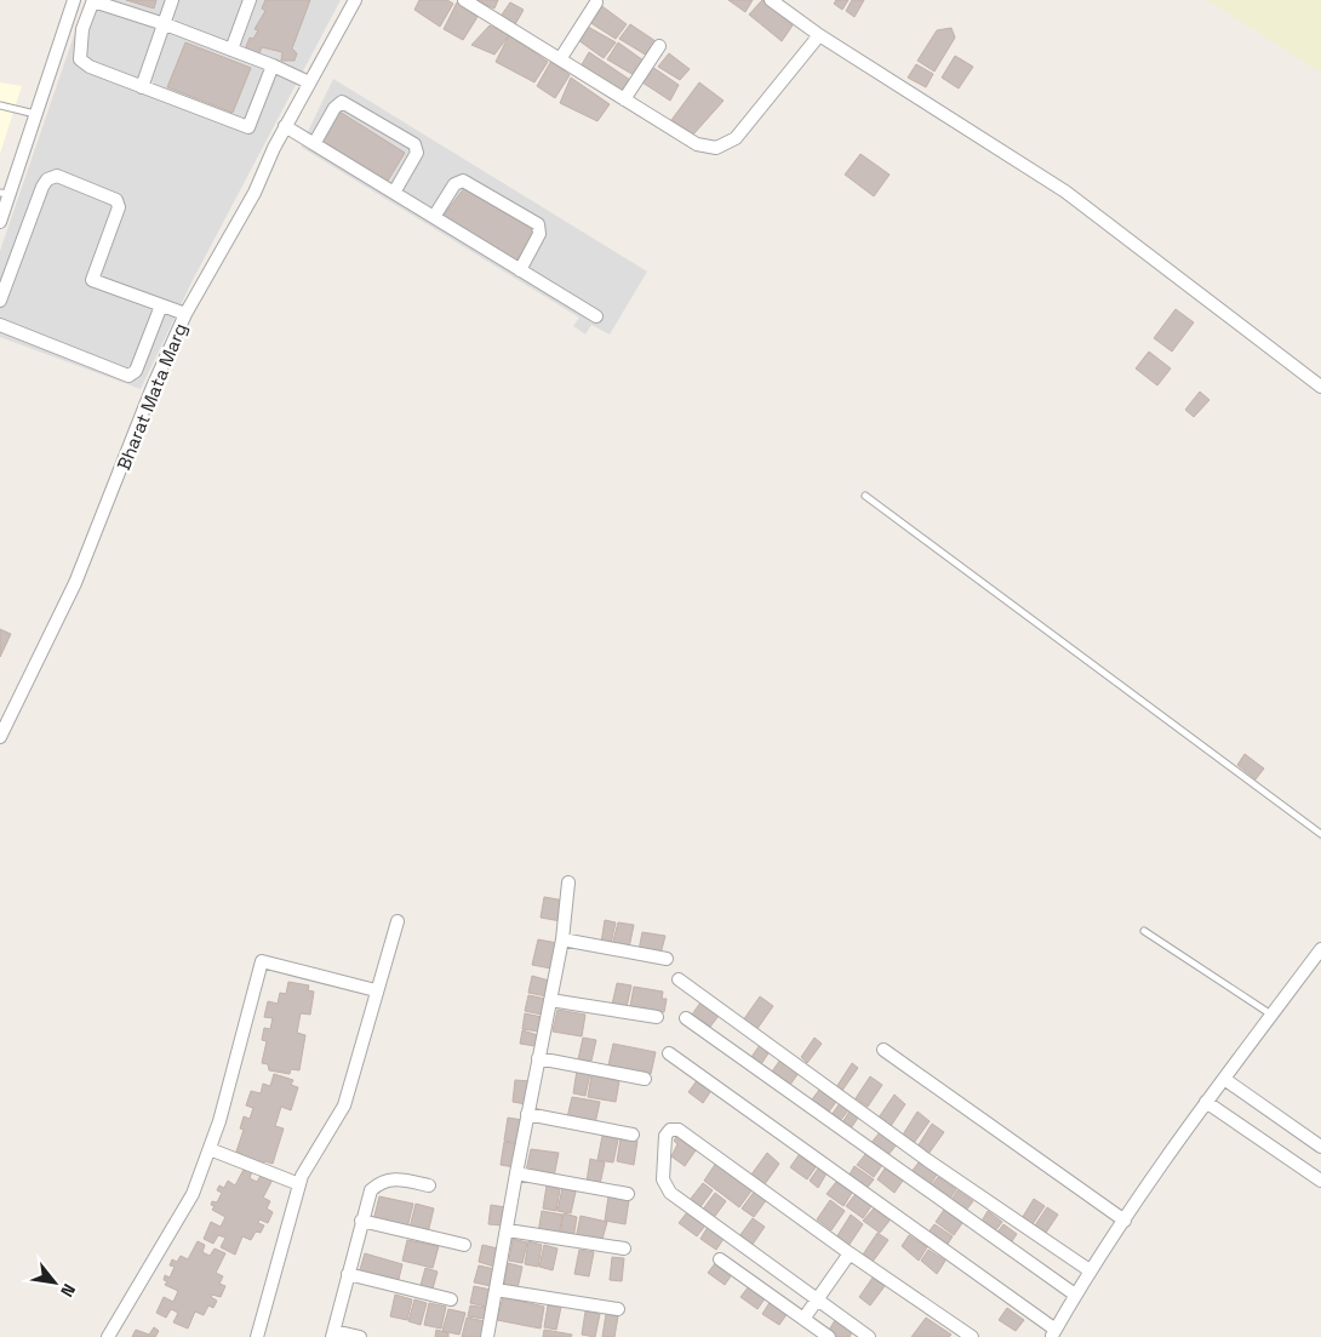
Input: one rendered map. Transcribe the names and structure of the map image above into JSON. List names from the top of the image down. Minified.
{"streets":{"street":["Bharat Mata Marg"]},"north":"bottom right"}
